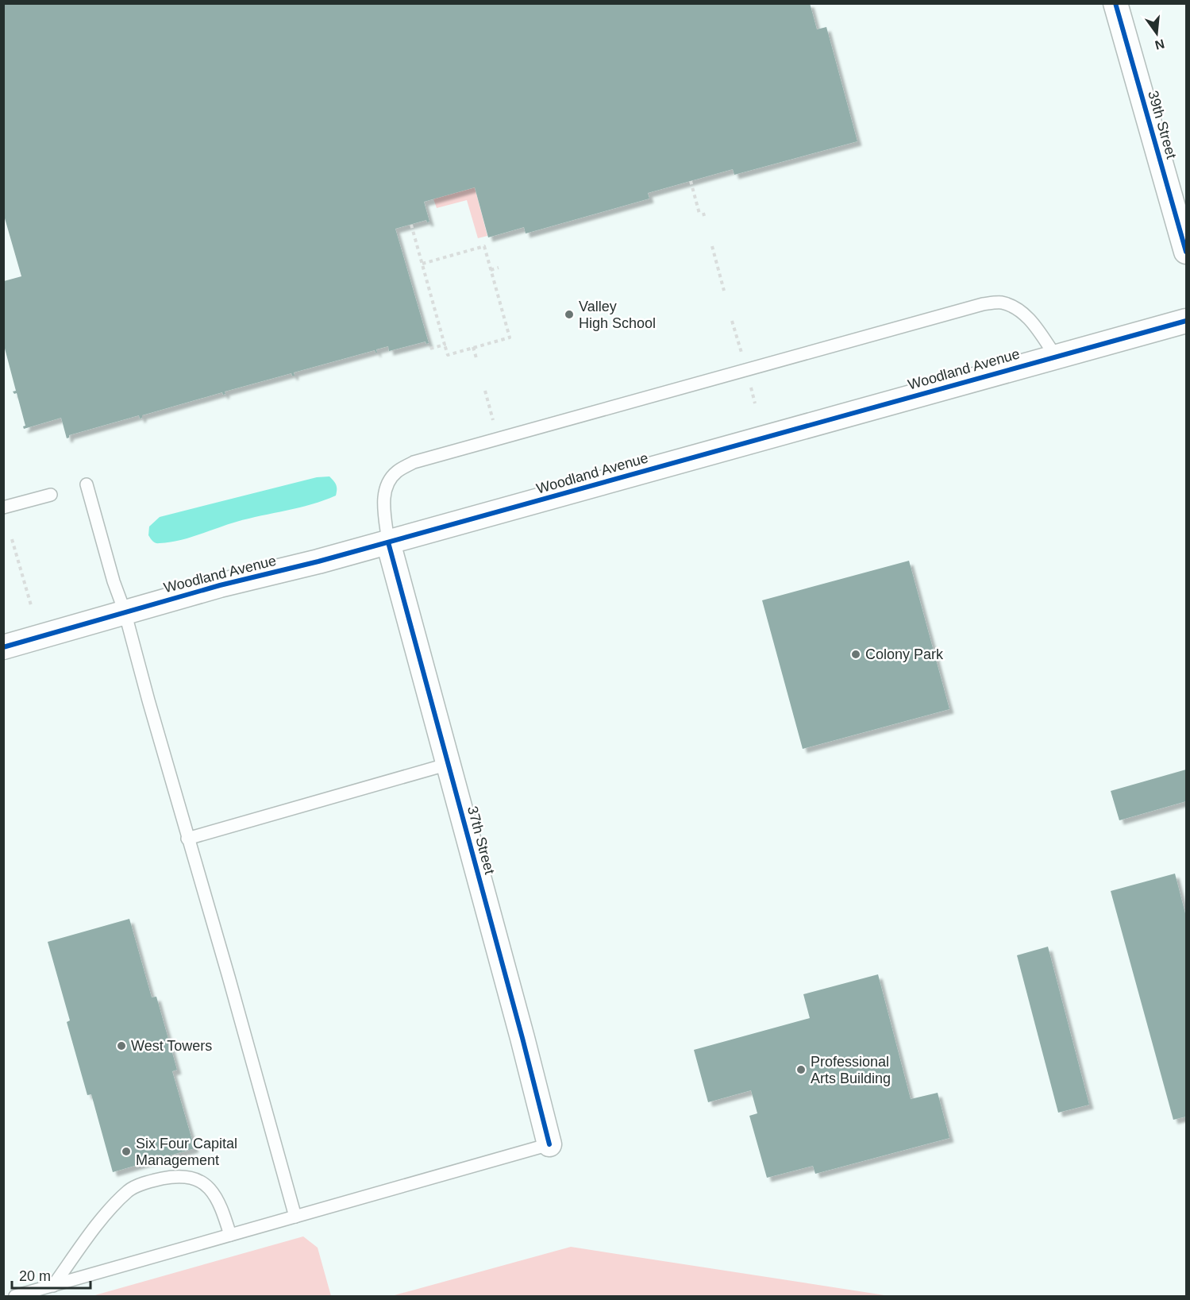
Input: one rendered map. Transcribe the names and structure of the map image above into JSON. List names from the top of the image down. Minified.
{"streets":{"street":["39th Street","Woodland Avenue","37th Street"]},"crossings":[["Woodland Avenue","37th Street"]],"places":["Valley High School","Colony Park","West Towers","Professional Arts Building","Six Four Capital Management"],"scale_bar":"20 m","north":"bottom"}
